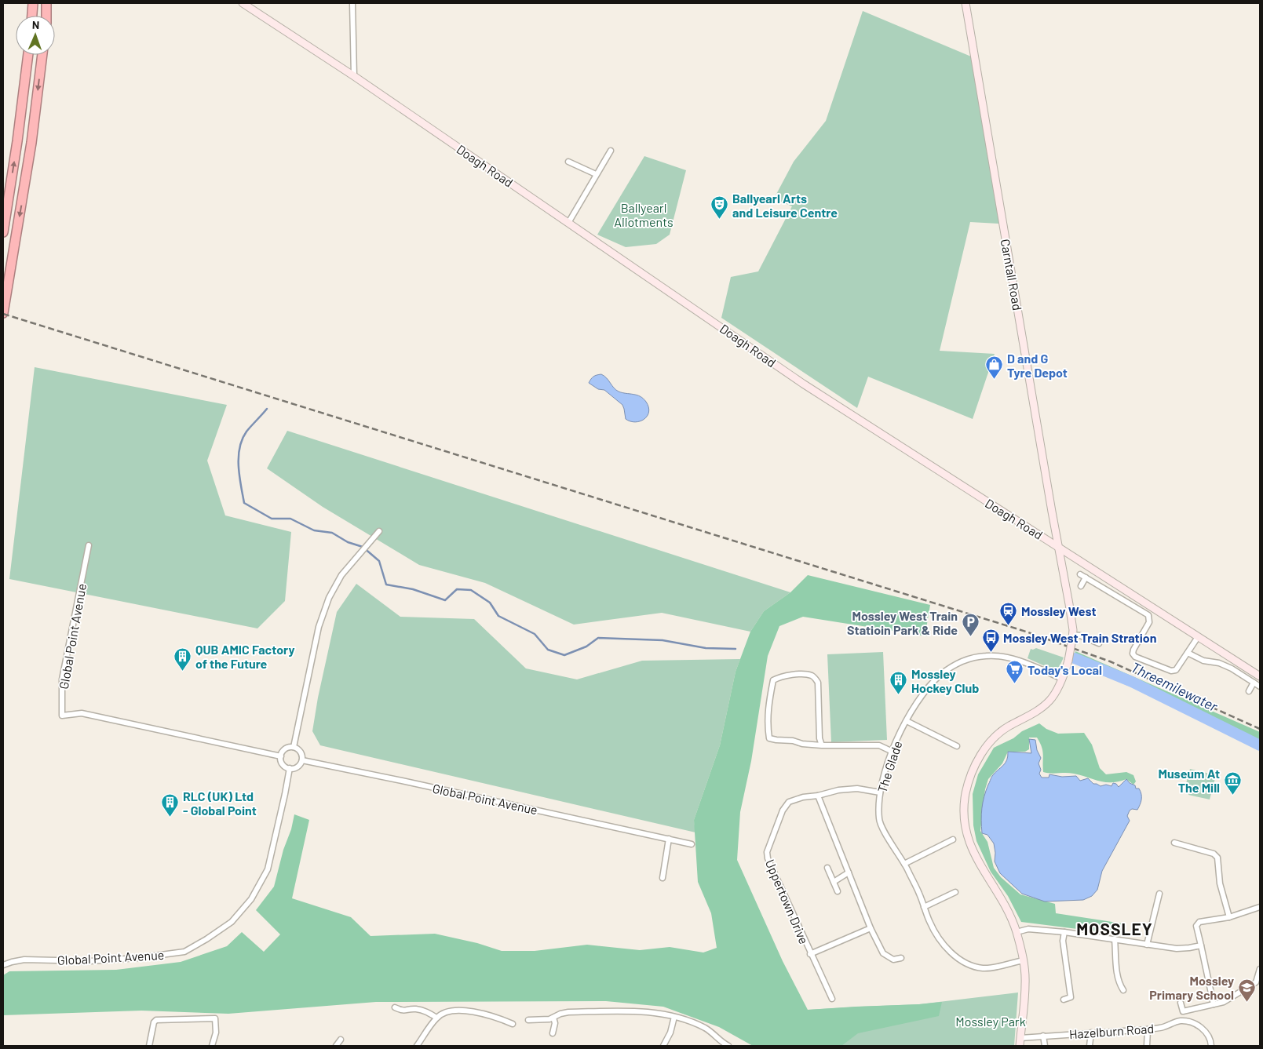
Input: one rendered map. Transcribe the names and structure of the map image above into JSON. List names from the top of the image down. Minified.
{"streets":{"main road":["Doagh Road","Carntall Road"],"street":["Global Point Avenue","The Glade","Uppertown Drive","Hazelburn Road"]},"crossings":[["Doagh Road","Carntall Road"],["Carntall Road","The Glade"],["Carntall Road","Hazelburn Road"],["The Glade","Uppertown Drive"]],"districts":["MOSSLEY"],"water":["Threemilewater"],"parks":["Ballyearl Allotments","Mossley Park"],"places":{"theatre":["Ballyearl Arts and Leisure Centre"],"shop":["D and G Tyre Depot"],"station":["Mossley West"],"parking":["Mossley West Train Statioin Park & Ride"],"bus stop":["Mossley West Train Stration"],"building":["QUB AMIC Factory of the Future","Mossley Hockey Club","RLC (UK) Ltd - Global Point"],"supermarket":["Today's Local"],"museum":["Museum At The Mill"],"school or university":["Mossley Primary School"]},"north":"top"}
